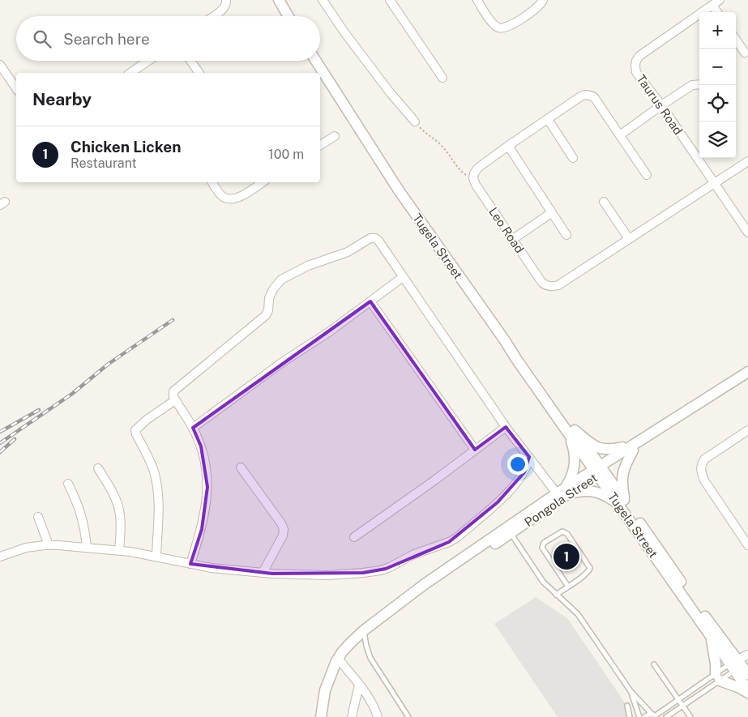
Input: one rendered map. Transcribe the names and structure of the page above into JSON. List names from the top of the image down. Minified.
{"streets":{"street":["Taurus Road","Leo Road","Tugela Street","Pongola Street"]},"crossings":[["Taurus Road","Leo Road"],["Tugela Street","Pongola Street"]],"page":{"map_buttons":["+","−"],"search":"Search here","heading":"Nearby","list":[{"mark":"1","name":"Chicken Licken","note":"Restaurant","value":"100 m"}],"pins":"1"}}
